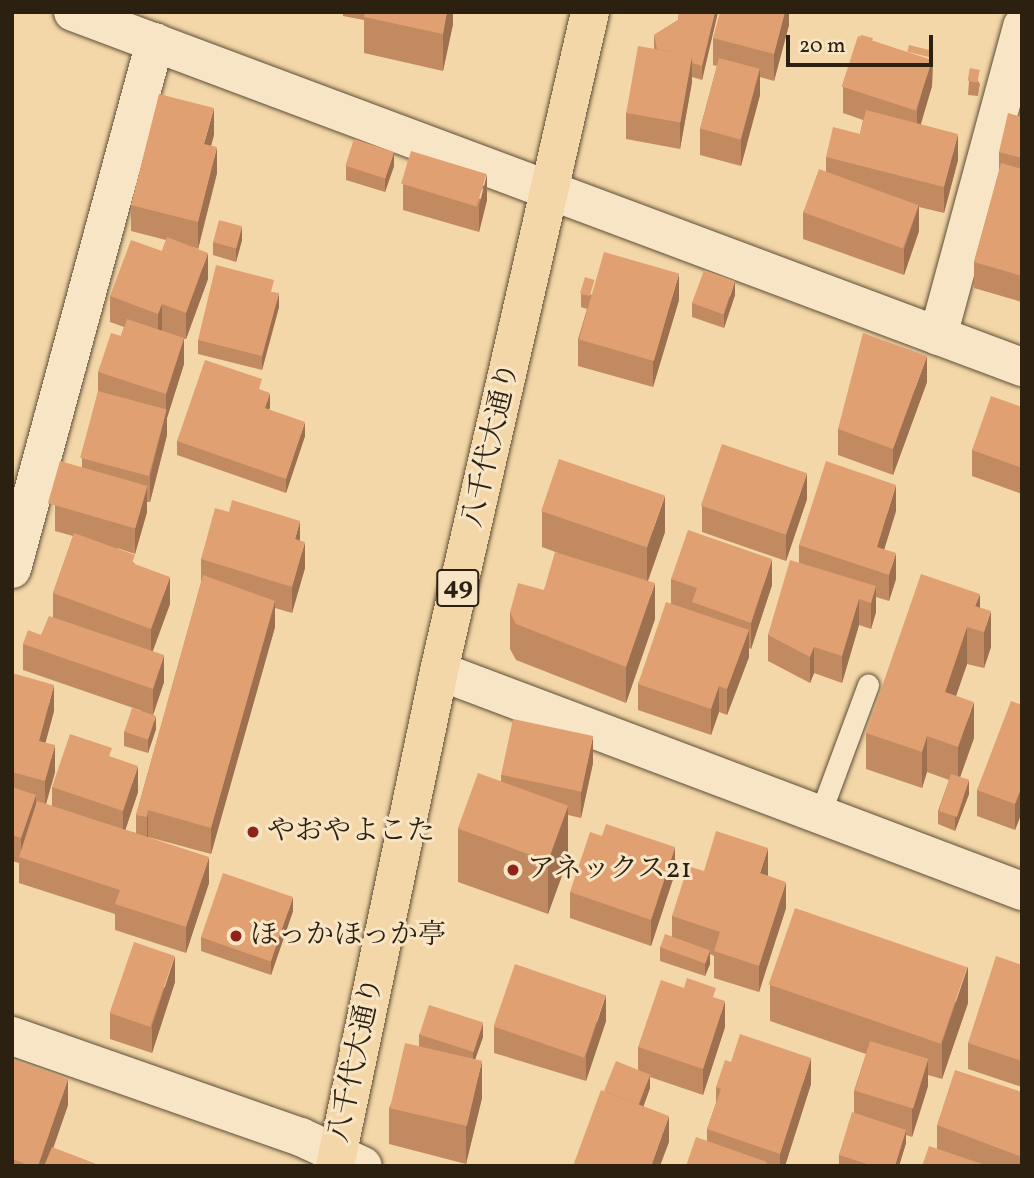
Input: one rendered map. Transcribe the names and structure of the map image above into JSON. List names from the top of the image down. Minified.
{"streets":{"main road":["八千代大通り","49"]},"places":["やおやよこた","アネックス21","ほっかほっか亭"],"scale_bar":"20 m"}
